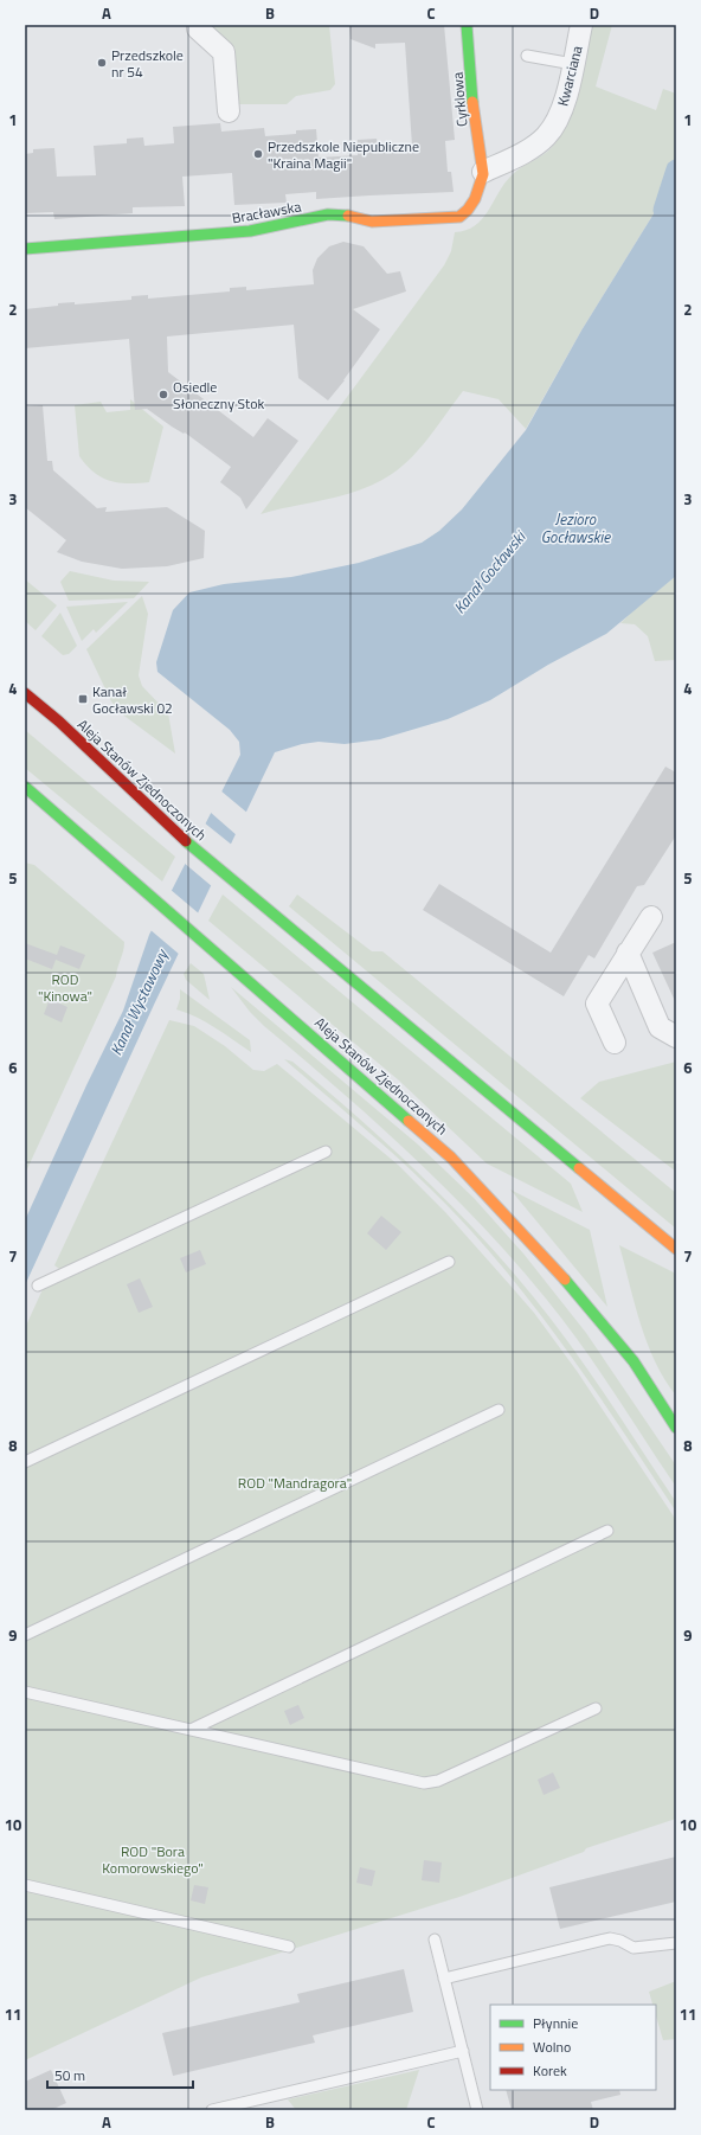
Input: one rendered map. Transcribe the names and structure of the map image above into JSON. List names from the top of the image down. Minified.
{"streets":{"main road":["Cyrklowa","Bracławska","Aleja Stanów Zjednoczonych"],"street":["Kwarciana"]},"crossings":[["Kwarciana","Cyrklowa"],["Kwarciana","Bracławska"],["Cyrklowa","Bracławska"]],"water":["Jezioro Gocławskie","Kanał Gocławski","Kanał Wystawowy"],"parks":["ROD \"Kinowa\"","ROD \"Mandragora\"","ROD \"Bora Komorowskiego\""],"places":{"other":["Przedszkole nr 54","Przedszkole Niepubliczne \"Kraina Magii\"","Osiedle Słoneczny Stok"],"transit":["Kanał Gocławski 02"]},"legend":["Płynnie","Wolno","Korek"],"scale_bar":"50 m","grid":{"columns":["A","B","C","D"],"rows":["1","2","3","4","5","6","7","8","9","10","11"]}}
